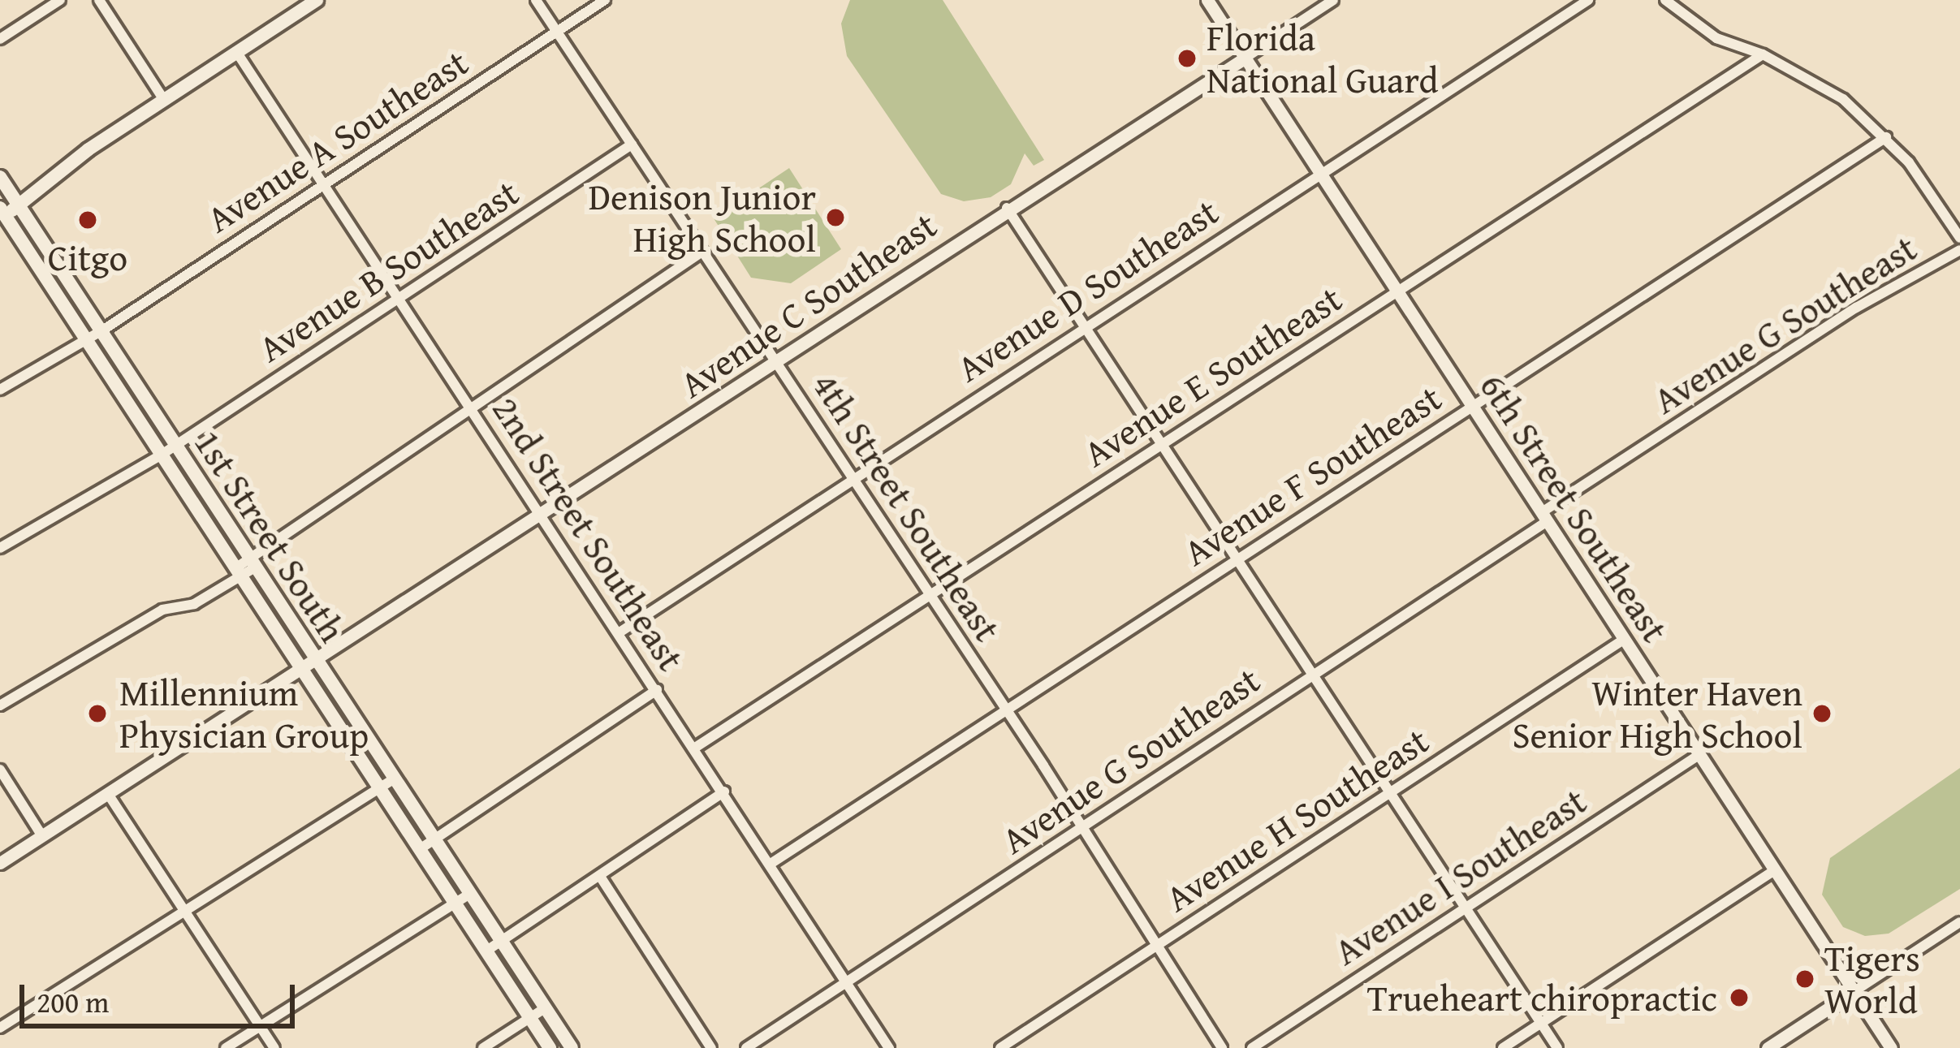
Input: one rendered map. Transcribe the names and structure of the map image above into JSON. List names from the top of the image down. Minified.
{"streets":{"main road":["1st Street South"],"street":["Avenue A Southeast","Avenue B Southeast","Avenue D Southeast","Avenue C Southeast","Avenue G Southeast","Avenue E Southeast","Avenue F Southeast","4th Street Southeast","6th Street Southeast","2nd Street Southeast","Avenue H Southeast","Avenue I Southeast"]},"crossings":[["Avenue A Southeast","4th Street Southeast"],["Avenue A Southeast","2nd Street Southeast"],["Avenue A Southeast","1st Street South"],["Avenue B Southeast","4th Street Southeast"],["Avenue B Southeast","2nd Street Southeast"],["Avenue B Southeast","1st Street South"],["Avenue D Southeast","4th Street Southeast"],["Avenue D Southeast","6th Street Southeast"],["Avenue D Southeast","2nd Street Southeast"],["Avenue C Southeast","4th Street Southeast"],["Avenue C Southeast","6th Street Southeast"],["Avenue C Southeast","2nd Street Southeast"],["Avenue C Southeast","1st Street South"],["Avenue G Southeast","4th Street Southeast"],["Avenue G Southeast","6th Street Southeast"],["Avenue G Southeast","2nd Street Southeast"],["Avenue E Southeast","4th Street Southeast"],["Avenue E Southeast","6th Street Southeast"],["Avenue E Southeast","2nd Street Southeast"],["Avenue F Southeast","4th Street Southeast"],["Avenue F Southeast","6th Street Southeast"],["Avenue F Southeast","2nd Street Southeast"],["4th Street Southeast","Avenue H Southeast"],["6th Street Southeast","Avenue H Southeast"],["6th Street Southeast","Avenue I Southeast"]],"places":["Florida National Guard","Denison Junior High School","Citgo","Millennium Physician Group","Winter Haven Senior High School","Tigers World","Trueheart chiropractic"],"scale_bar":"200 m"}
